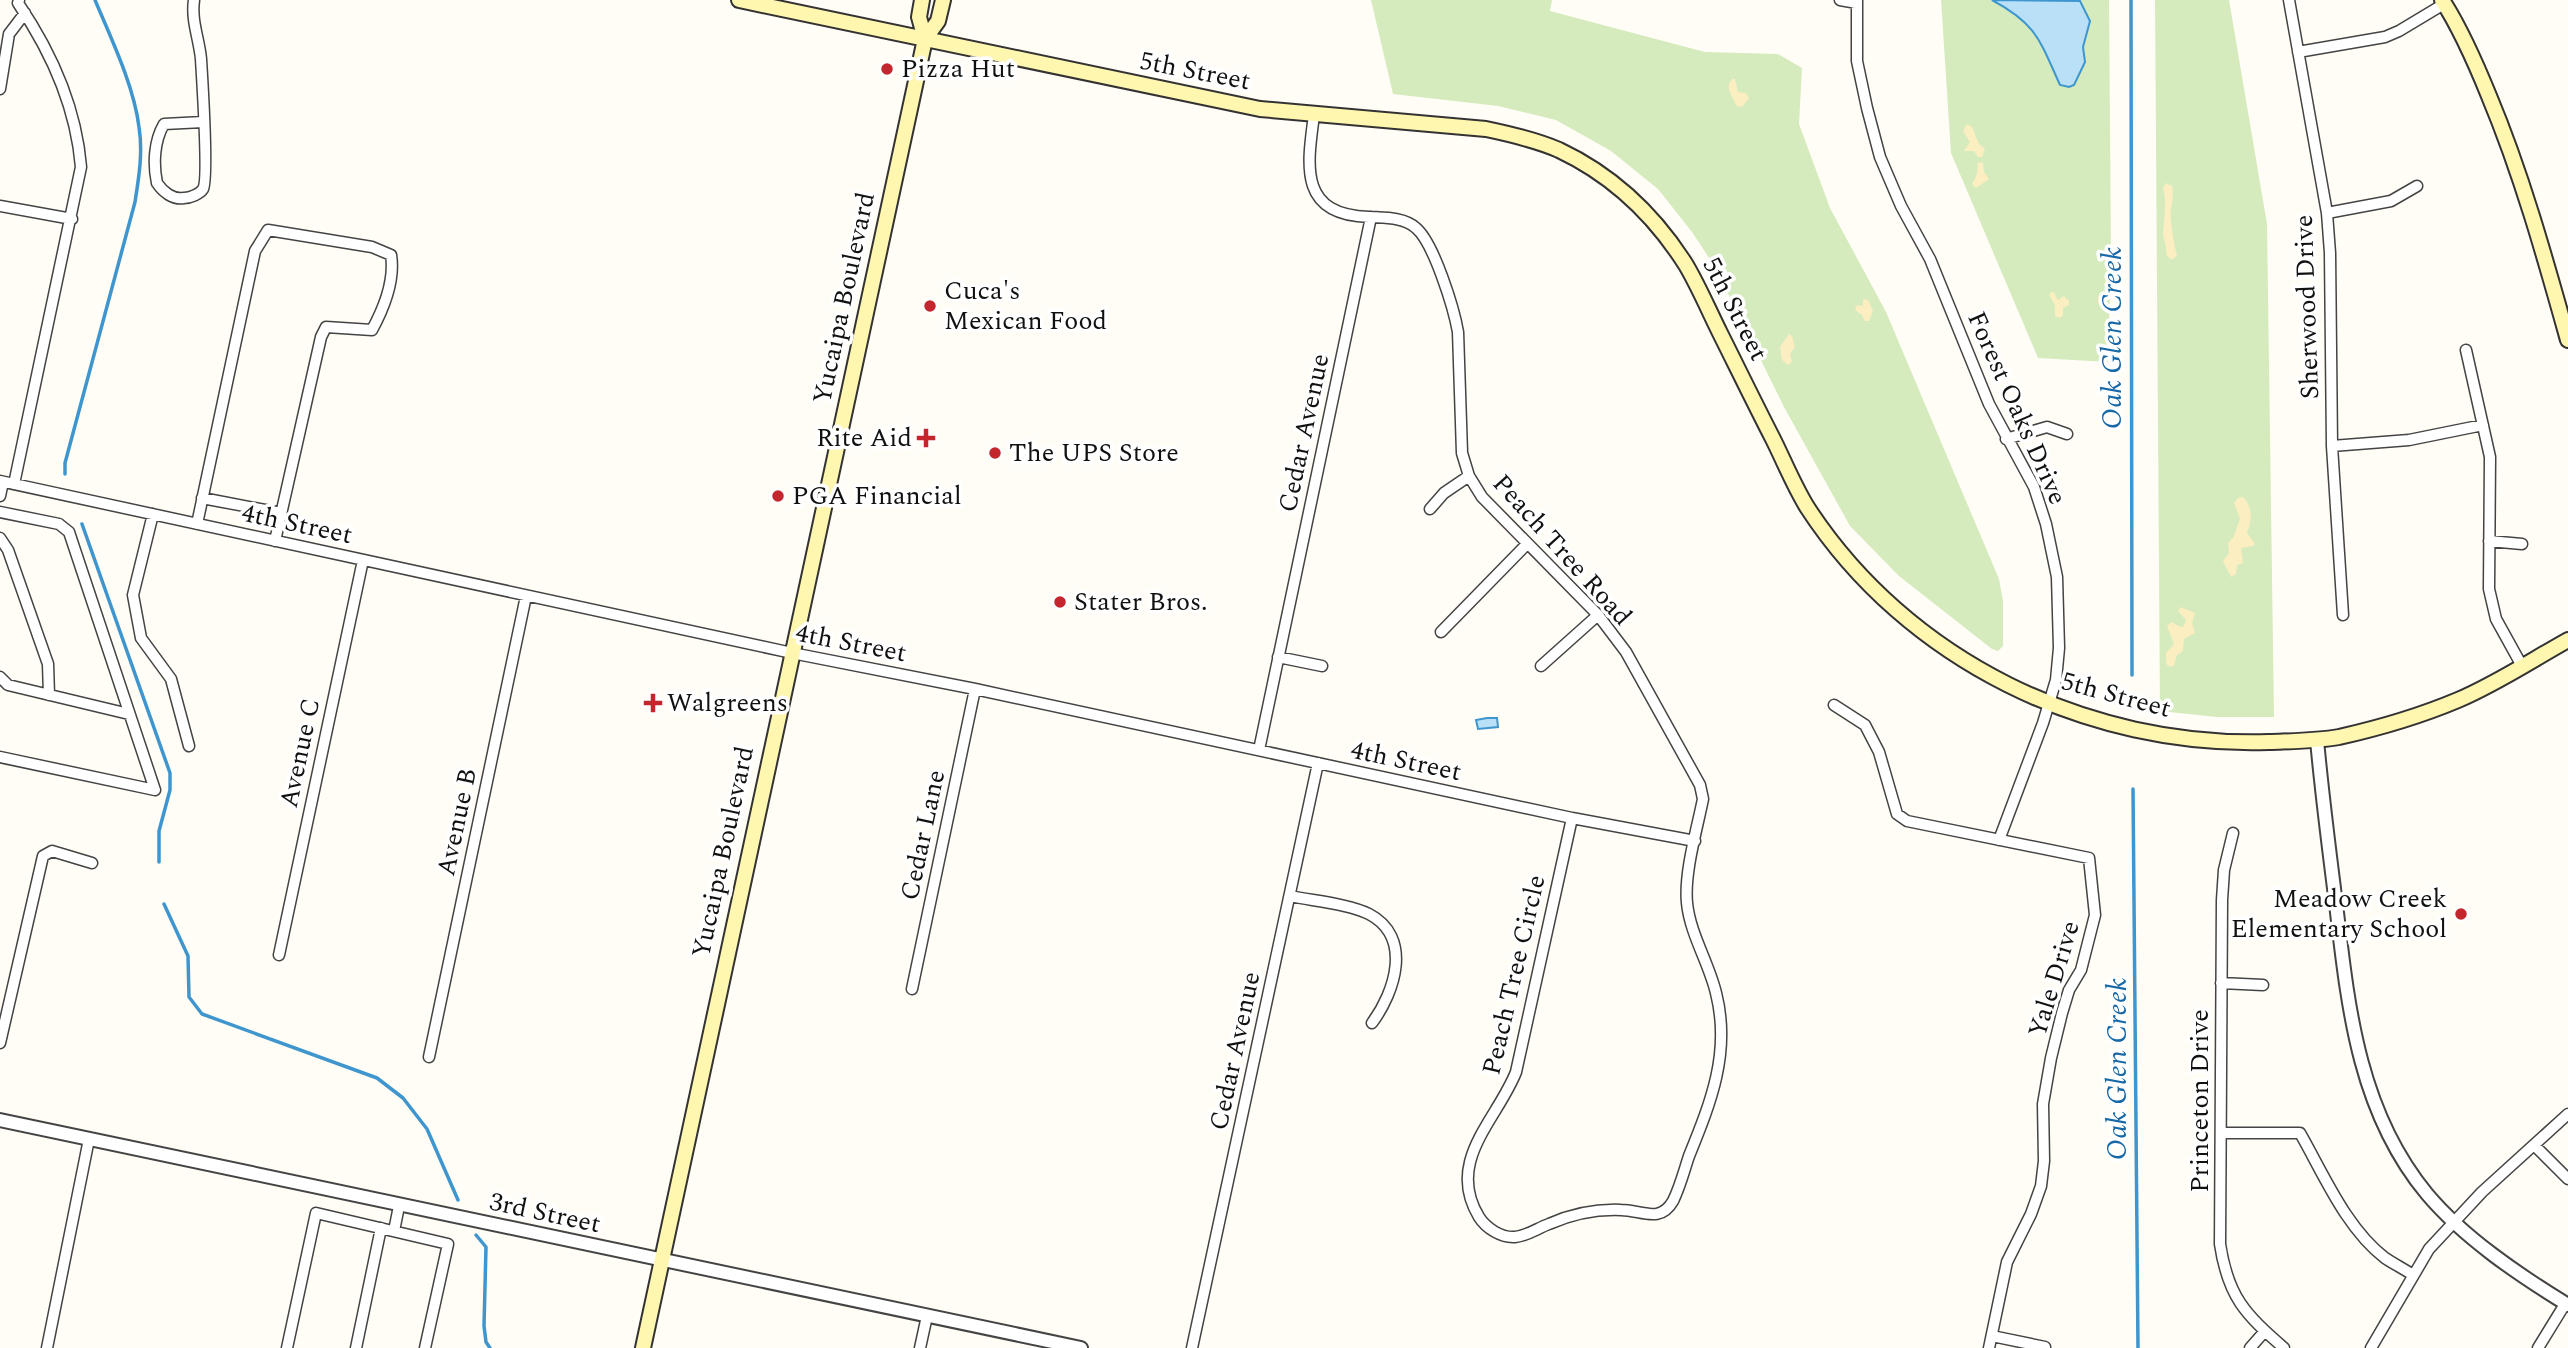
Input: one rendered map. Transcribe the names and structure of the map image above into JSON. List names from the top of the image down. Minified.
{"streets":{"main road":["5th Street","Yucaipa Boulevard"],"street":["Sherwood Drive","Forest Oaks Drive","Cedar Avenue","4th Street","Peach Tree Road","Avenue C","Avenue B","Cedar Lane","Peach Tree Circle","Yale Drive","Princeton Drive","3rd Street"]},"crossings":[["5th Street","Yucaipa Boulevard"],["5th Street","Forest Oaks Drive"],["5th Street","Peach Tree Road"],["Yucaipa Boulevard","4th Street"],["Yucaipa Boulevard","3rd Street"],["Forest Oaks Drive","Yale Drive"],["Cedar Avenue","4th Street"],["Cedar Avenue","Peach Tree Road"],["4th Street","Peach Tree Road"],["4th Street","Avenue C"],["4th Street","Avenue B"],["4th Street","Cedar Lane"],["4th Street","Peach Tree Circle"],["Peach Tree Road","Peach Tree Circle"]],"water":["Oak Glen Creek"],"places":{"other":["Pizza Hut","Cuca's Mexican Food","The UPS Store","PGA Financial","Stater Bros.","Meadow Creek Elementary School"],"health":["Rite Aid","Walgreens"]}}
